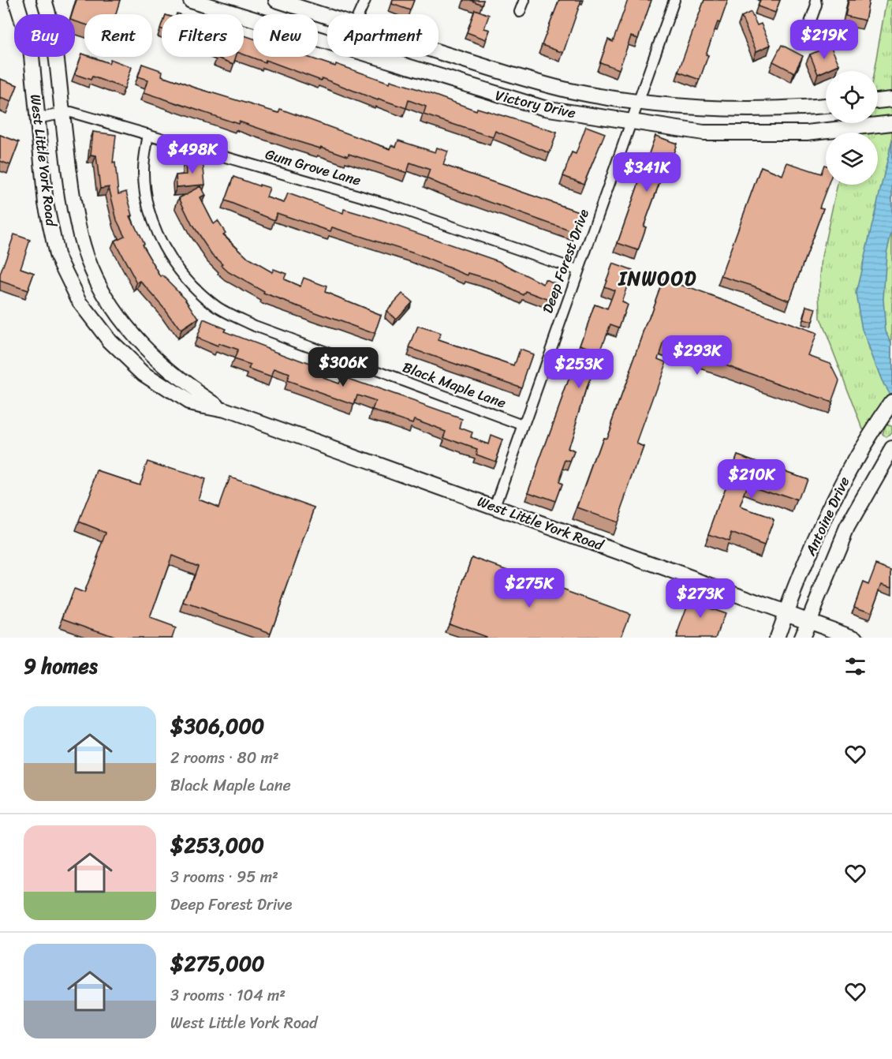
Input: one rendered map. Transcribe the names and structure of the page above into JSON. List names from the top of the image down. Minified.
{"streets":{"main road":["Victory Drive","West Little York Road","Antoine Drive"],"street":["Gum Grove Lane","Deep Forest Drive","Black Maple Lane"]},"crossings":[["Victory Drive","Deep Forest Drive"],["West Little York Road","Gum Grove Lane"],["West Little York Road","Deep Forest Drive"],["West Little York Road","Antoine Drive"],["Gum Grove Lane","Deep Forest Drive"],["Gum Grove Lane","Black Maple Lane"],["Deep Forest Drive","Black Maple Lane"]],"districts":["INWOOD"],"page":{"chip":["Buy","Rent","Filters","New","Apartment"],"price":["$219K","$498K","$341K","$293K","$306K","$253K","$210K","$275K","$273K"],"heading":"9 homes","list":[{"name":"$306,000","note":"2 rooms · 80 m² · Black Maple Lane"},{"name":"$253,000","note":"3 rooms · 95 m² · Deep Forest Drive"},{"name":"$275,000","note":"3 rooms · 104 m² · West Little York Road"}]}}
